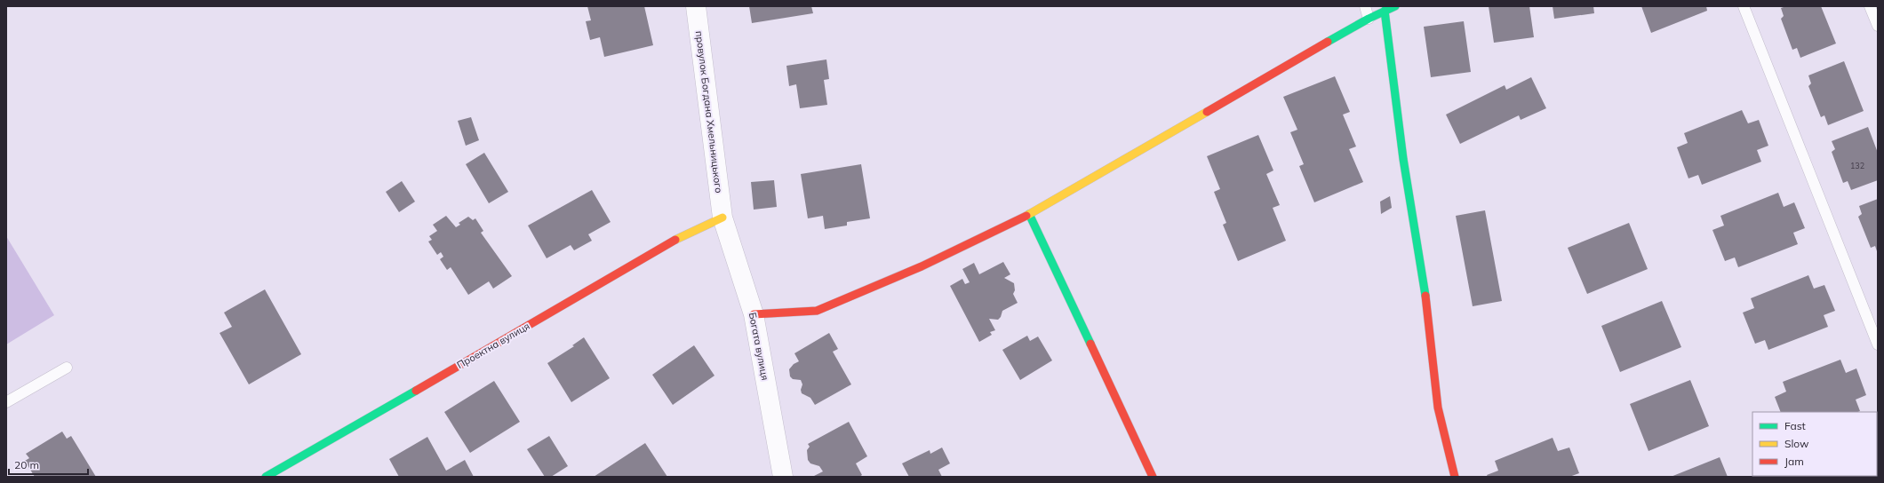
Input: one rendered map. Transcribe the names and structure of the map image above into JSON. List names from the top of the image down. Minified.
{"streets":{"street":["провулок Богдана Хмельницького","Проектна вулиця","Богата вулиця"]},"crossings":[["провулок Богдана Хмельницького","Проектна вулиця"],["провулок Богдана Хмельницького","Богата вулиця"],["Проектна вулиця","Богата вулиця"]],"house_numbers":["132"],"legend":["Fast","Slow","Jam"],"scale_bar":"20 m"}
